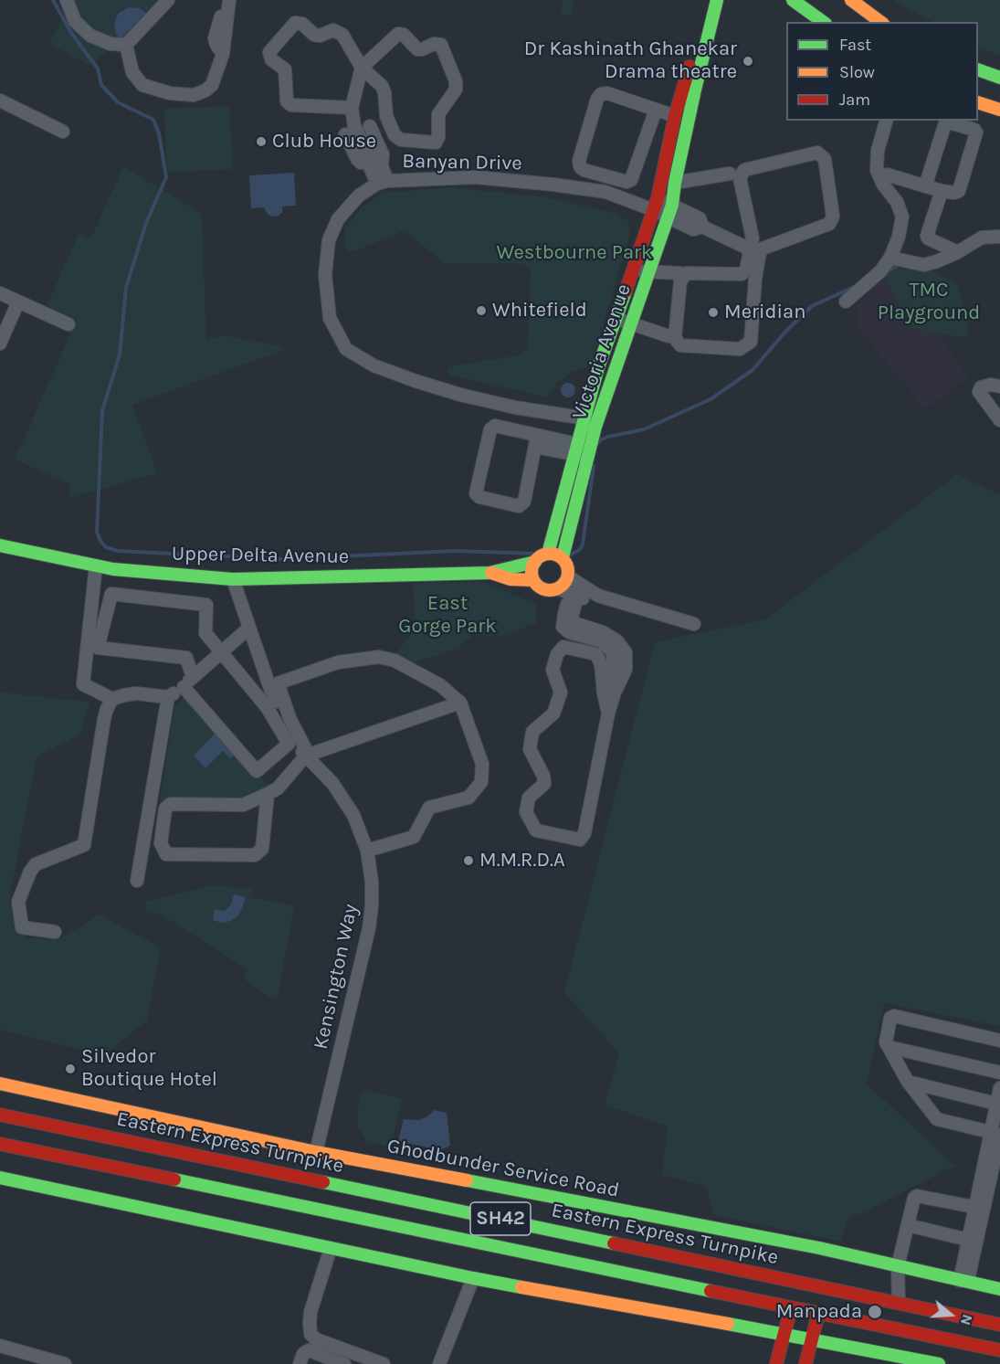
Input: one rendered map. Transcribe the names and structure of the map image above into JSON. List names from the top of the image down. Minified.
{"streets":{"street":["Banyan Drive","Victoria Avenue","Upper Delta Avenue","Kensington Way","Eastern Express Turnpike","Ghodbunder Service Road","SH42"]},"crossings":[["Banyan Drive","Victoria Avenue"],["Victoria Avenue","Upper Delta Avenue"],["Upper Delta Avenue","Kensington Way"],["Kensington Way","Ghodbunder Service Road"]],"parks":["Westbourne Park","TMC Playground","East Gorge Park"],"places":["Dr Kashinath Ghanekar Drama theatre","Club House","Whitefield","Meridian","M.M.R.D.A","Silvedor Boutique Hotel","Manpada"],"legend":["Fast","Slow","Jam"],"north":"right"}
